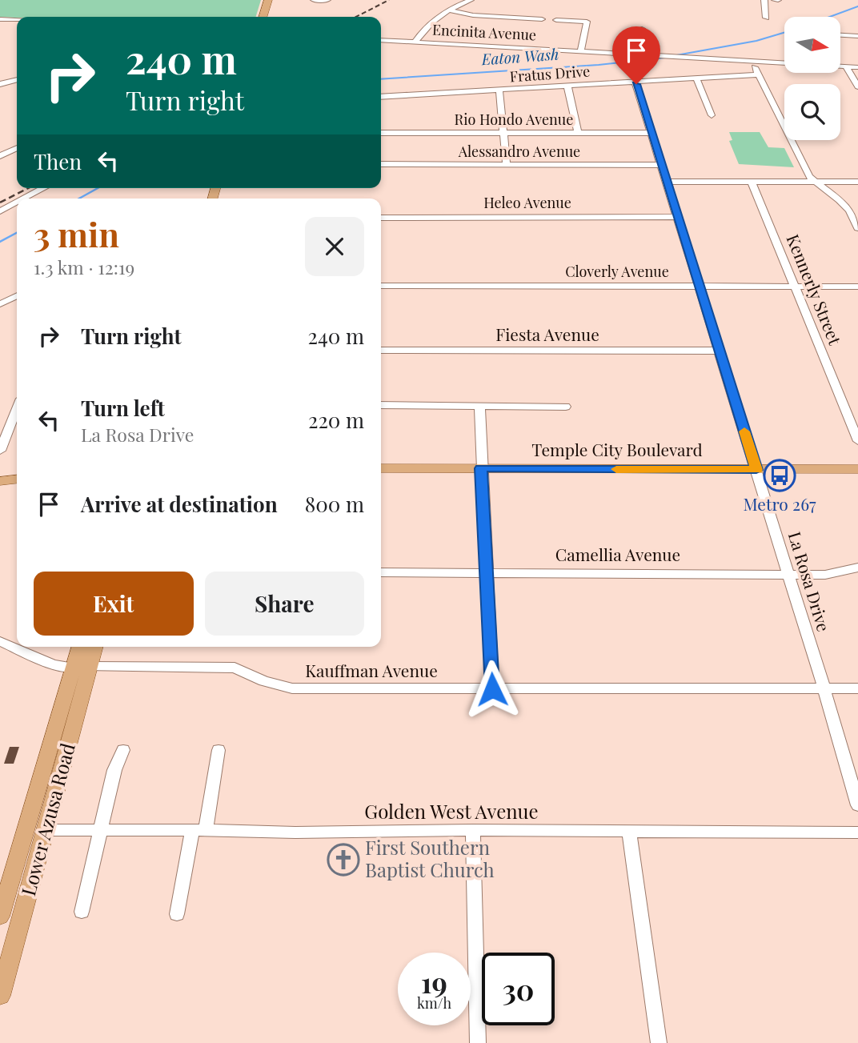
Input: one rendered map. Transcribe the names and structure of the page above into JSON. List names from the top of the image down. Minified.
{"streets":{"main road":["Temple City Boulevard","Lower Azusa Road"],"street":["Encinita Avenue","Fratus Drive","Rio Hondo Avenue","Alessandro Avenue","Heleo Avenue","Cloverly Avenue","Kennerly Street","Fiesta Avenue","Camellia Avenue","La Rosa Drive","Kauffman Avenue","Golden West Avenue"]},"crossings":[["Fratus Drive","La Rosa Drive"],["Rio Hondo Avenue","La Rosa Drive"],["Alessandro Avenue","La Rosa Drive"],["Heleo Avenue","La Rosa Drive"],["Cloverly Avenue","Kennerly Street"],["Cloverly Avenue","La Rosa Drive"],["Fiesta Avenue","La Rosa Drive"],["Temple City Boulevard","La Rosa Drive"],["Camellia Avenue","La Rosa Drive"],["La Rosa Drive","Kauffman Avenue"],["Kauffman Avenue","Lower Azusa Road"],["Golden West Avenue","Lower Azusa Road"]],"water":["Eaton Wash"],"places":{"bus stop":["Metro 267"],"church":["First Southern Baptist Church"]},"north":"right","page":{"turn":["240 m","Turn right"],"then":"Then","heading":["3 min","1.3 km · 12:19"],"list":[{"name":"Turn right","value":"240 m"},{"name":"Turn left","note":"La Rosa Drive","value":"220 m"},{"name":"Arrive at destination","value":"800 m"}],"buttons":["Exit","Share"],"speed":"19 km/h","limit":"30"}}
